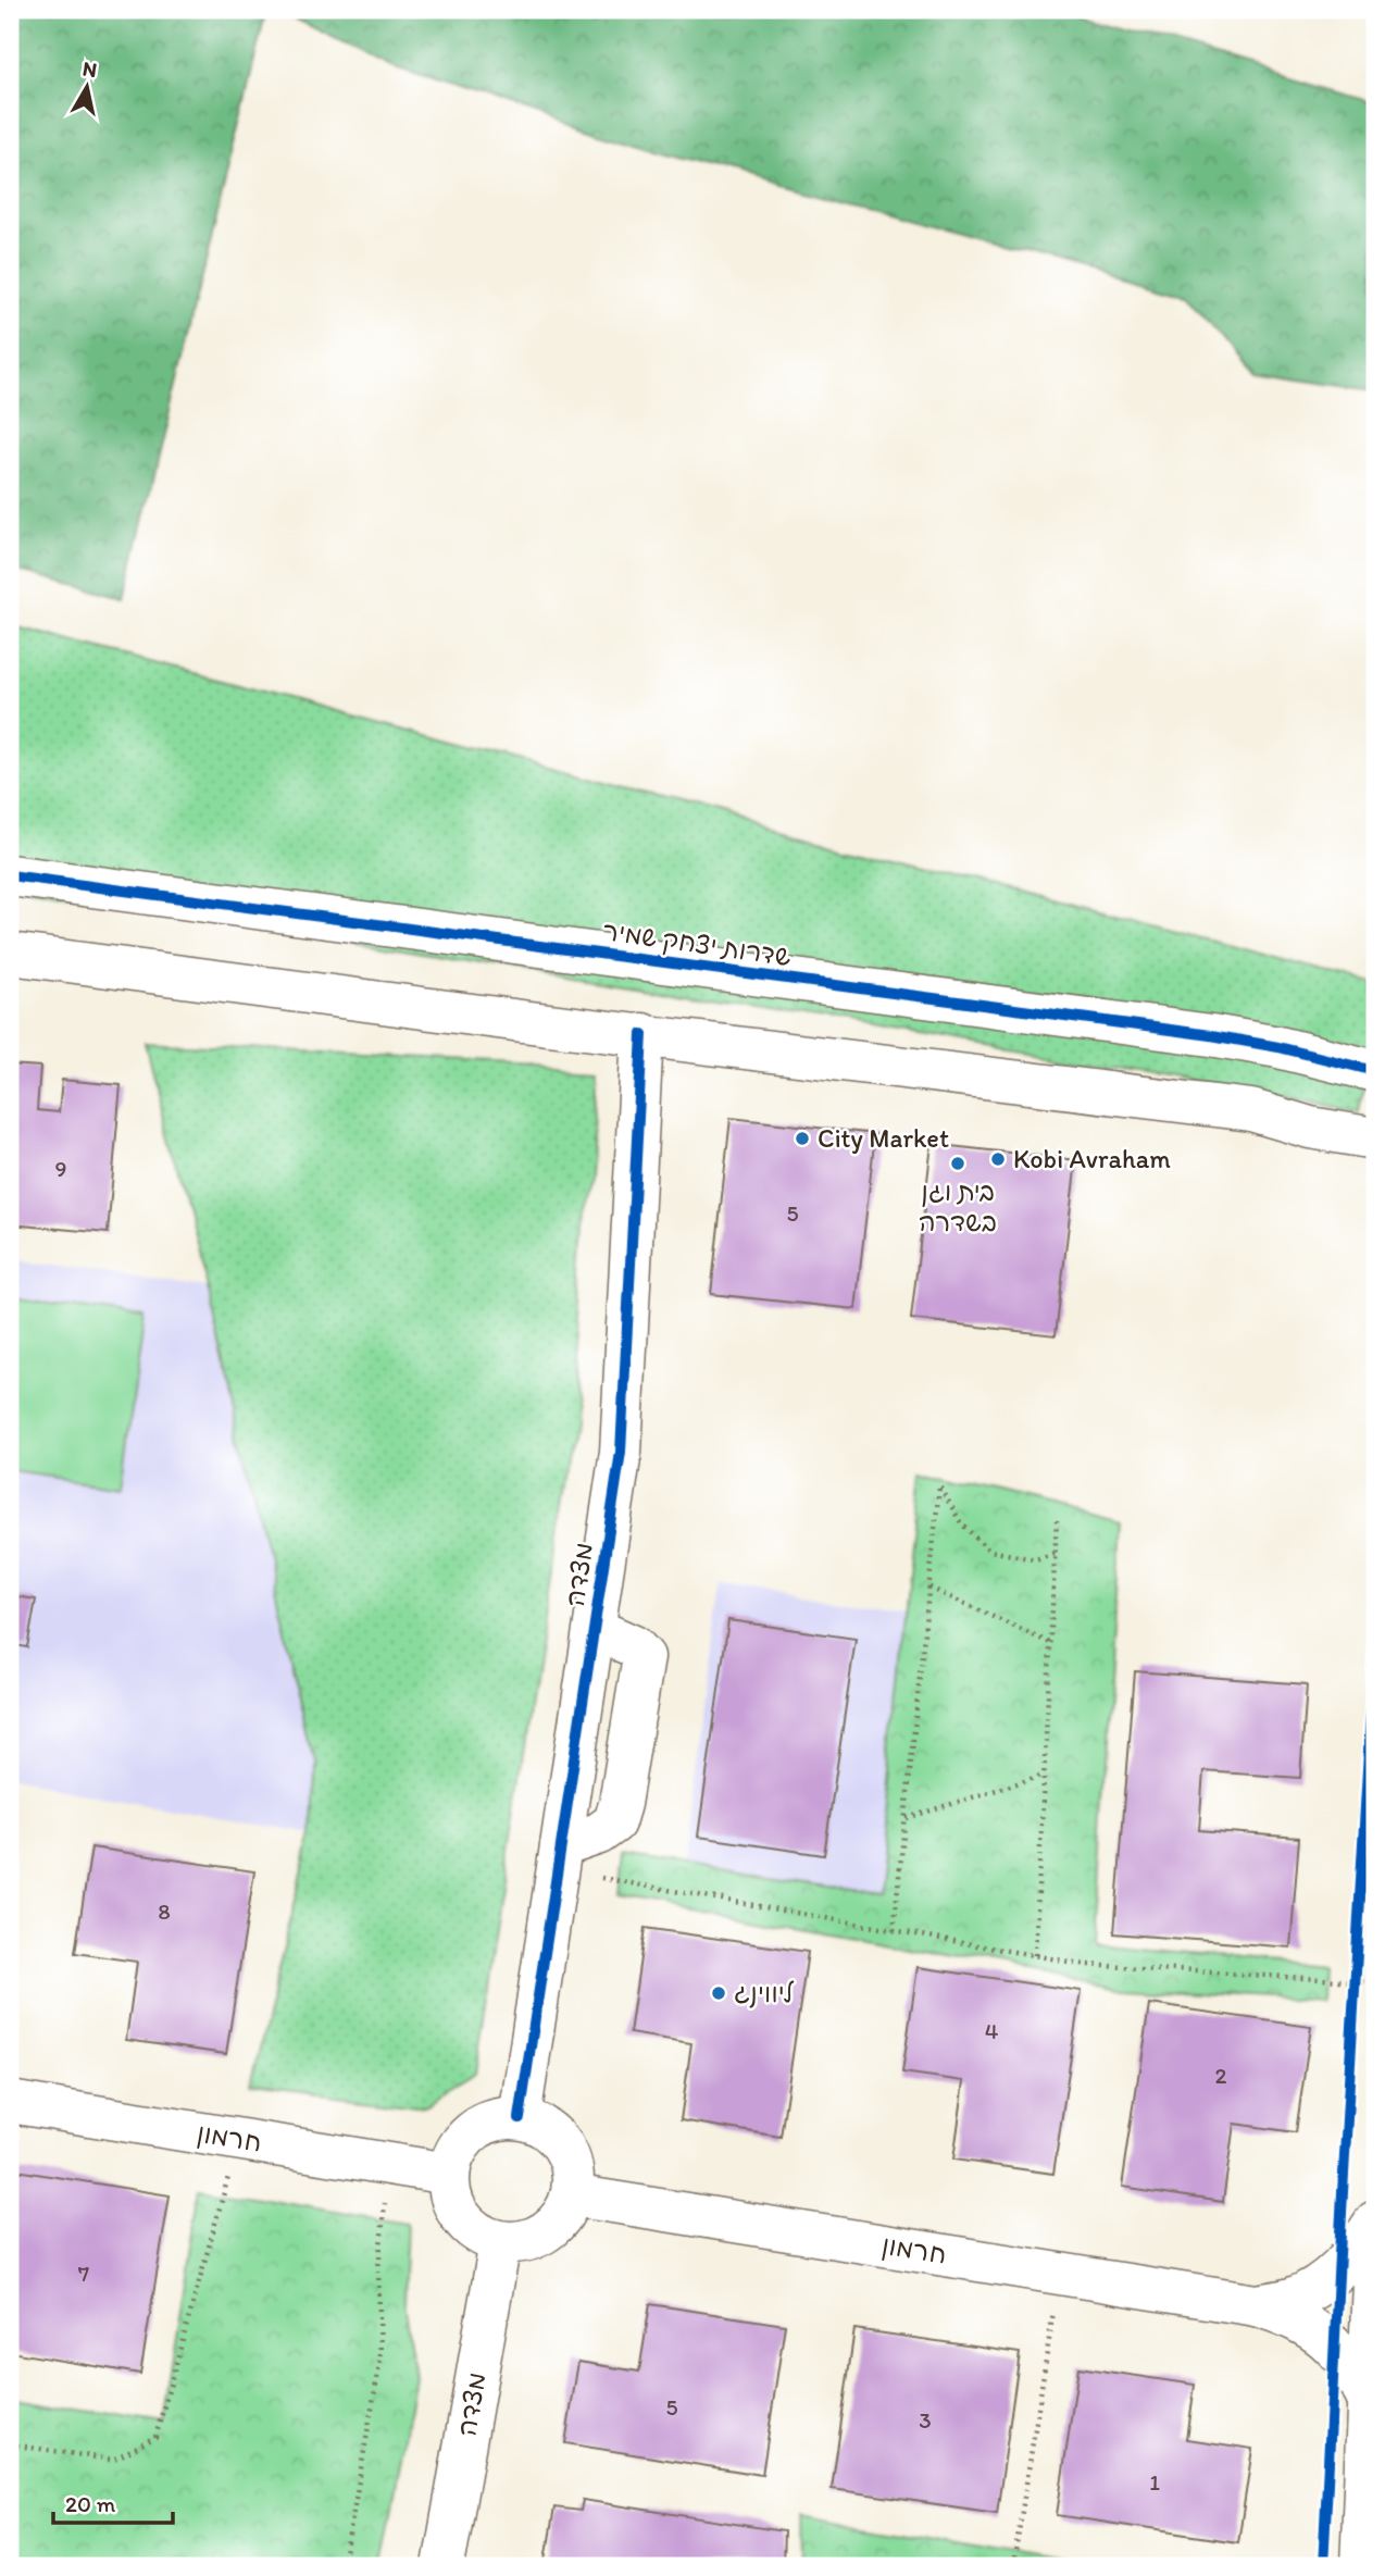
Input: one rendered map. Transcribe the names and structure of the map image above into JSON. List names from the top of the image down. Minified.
{"streets":{"street":["שדרות יצחק שמיר","מצדה","חרמון"]},"crossings":[["מצדה","חרמון"]],"places":["City Market","Kobi Avraham","בית וגן בשדרה","ליווינג"],"house_numbers":["9","5","8","4","2","7","5","3","1"],"scale_bar":"20 m","north":"top"}
